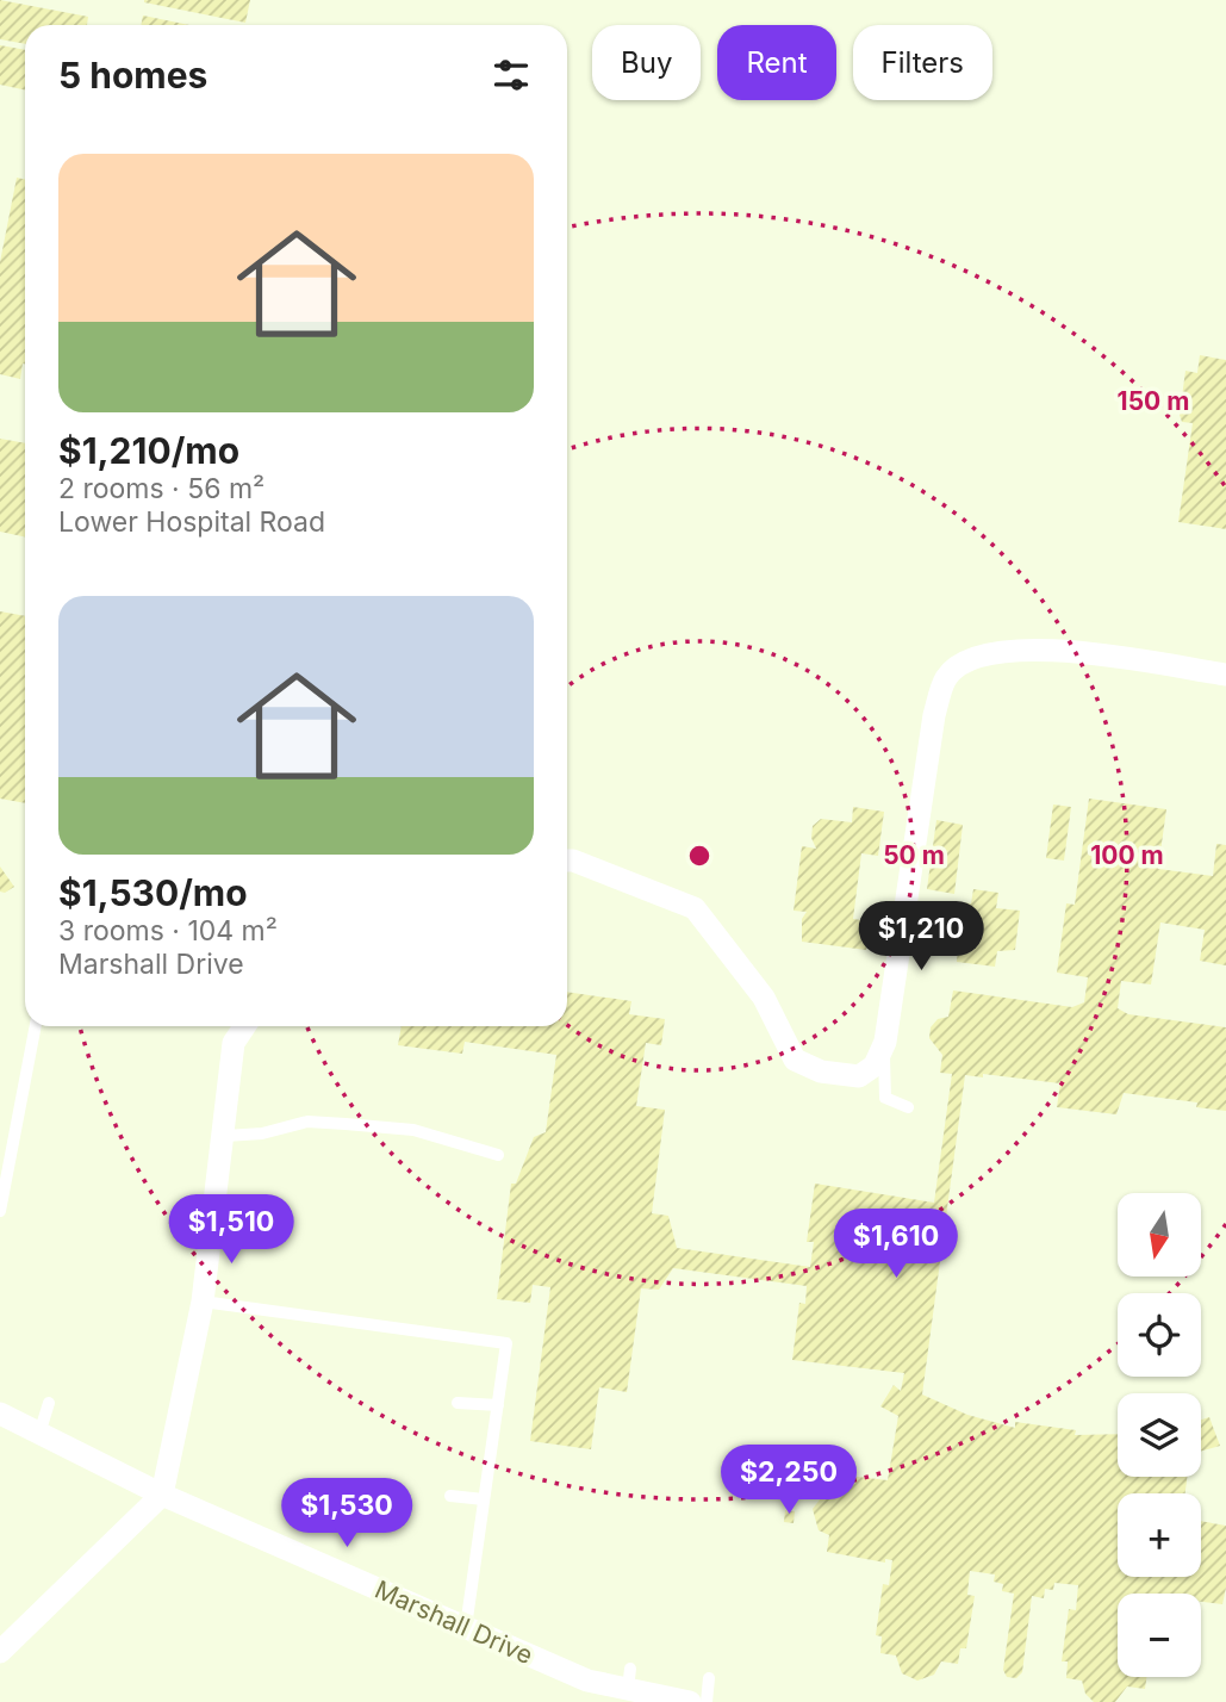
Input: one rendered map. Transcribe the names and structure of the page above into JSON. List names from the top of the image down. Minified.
{"streets":{"street":["Marshall Drive"]},"north":"bottom","page":{"chip":["Buy","Rent","Filters"],"heading":"5 homes","list":[{"name":"$1,210/mo","note":"2 rooms · 56 m² · Lower Hospital Road"},{"name":"$1,530/mo","note":"3 rooms · 104 m² · Marshall Drive"}],"price":["$1,210","$1,510","$1,610","$2,250","$1,530"],"map_buttons":["+","−"]},"rings":["150 m","50 m","100 m"]}
